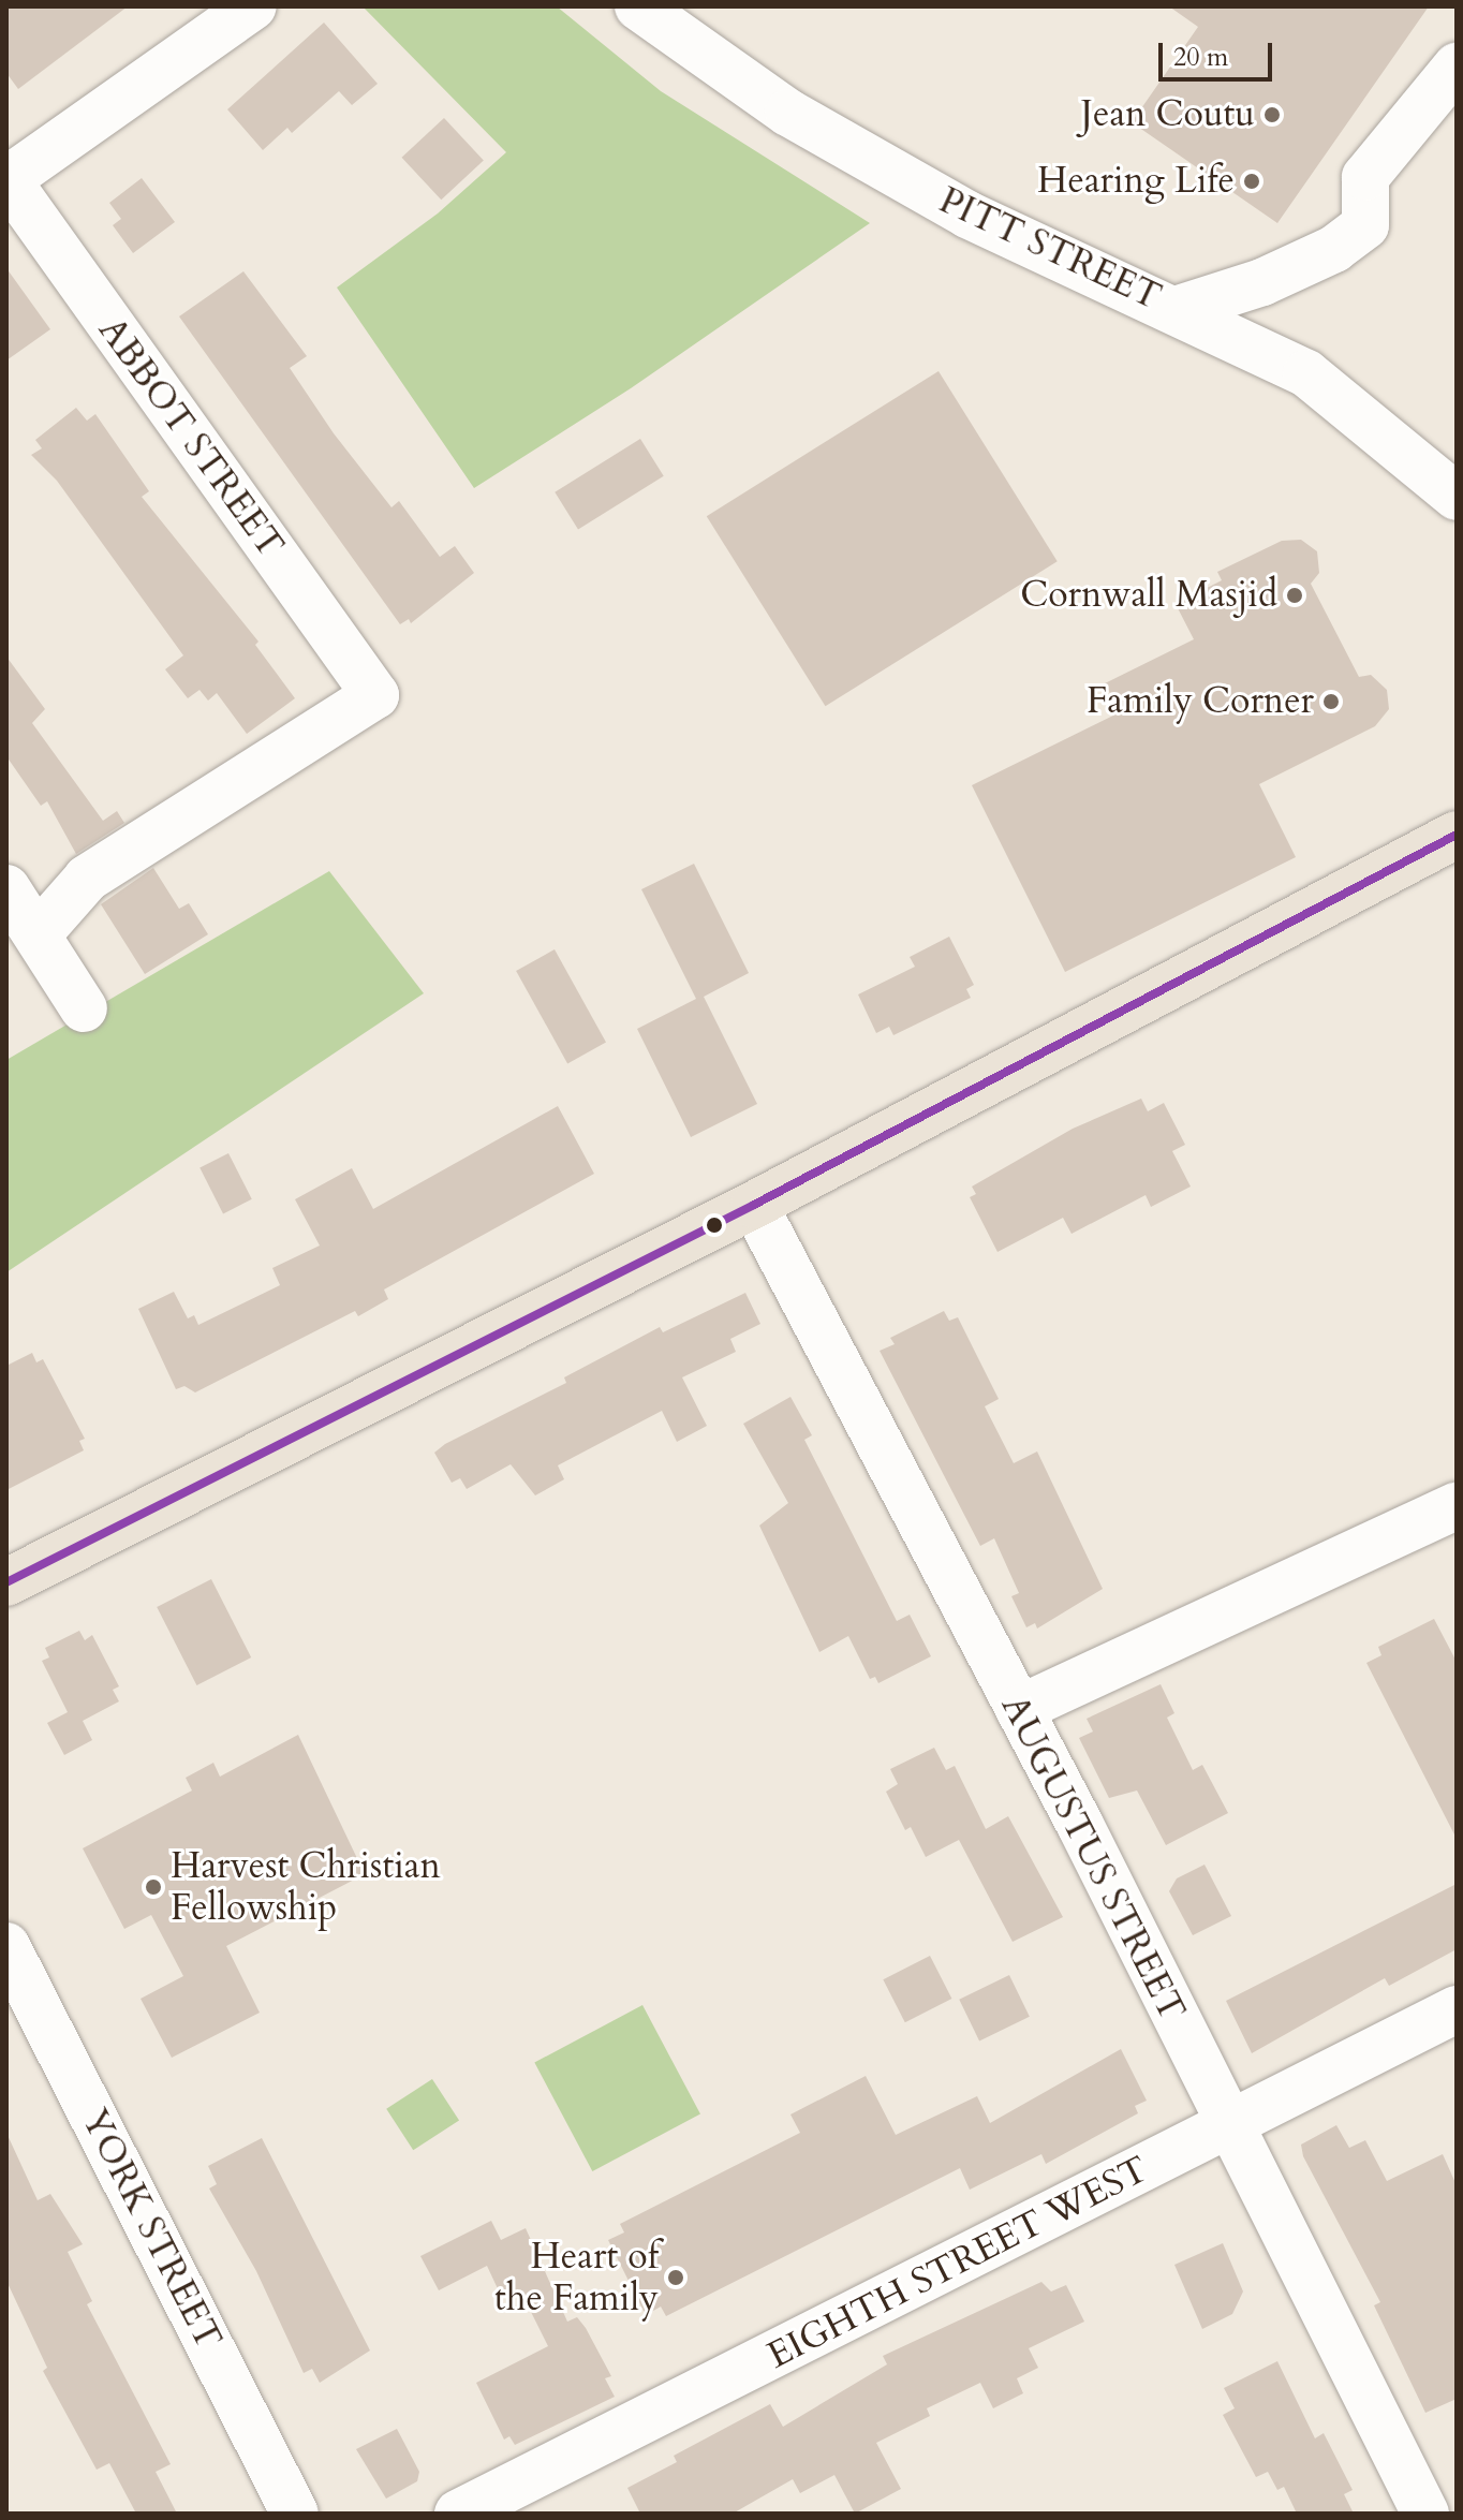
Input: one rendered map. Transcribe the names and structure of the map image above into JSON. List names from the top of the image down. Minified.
{"streets":{"street":["PITT STREET","ABBOT STREET","AUGUSTUS STREET","YORK STREET","EIGHTH STREET WEST"]},"crossings":[["AUGUSTUS STREET","EIGHTH STREET WEST"]],"places":["Jean Coutu","Hearing Life","Cornwall Masjid","Family Corner","Harvest Christian Fellowship","Heart of the Family"],"scale_bar":"20 m"}
